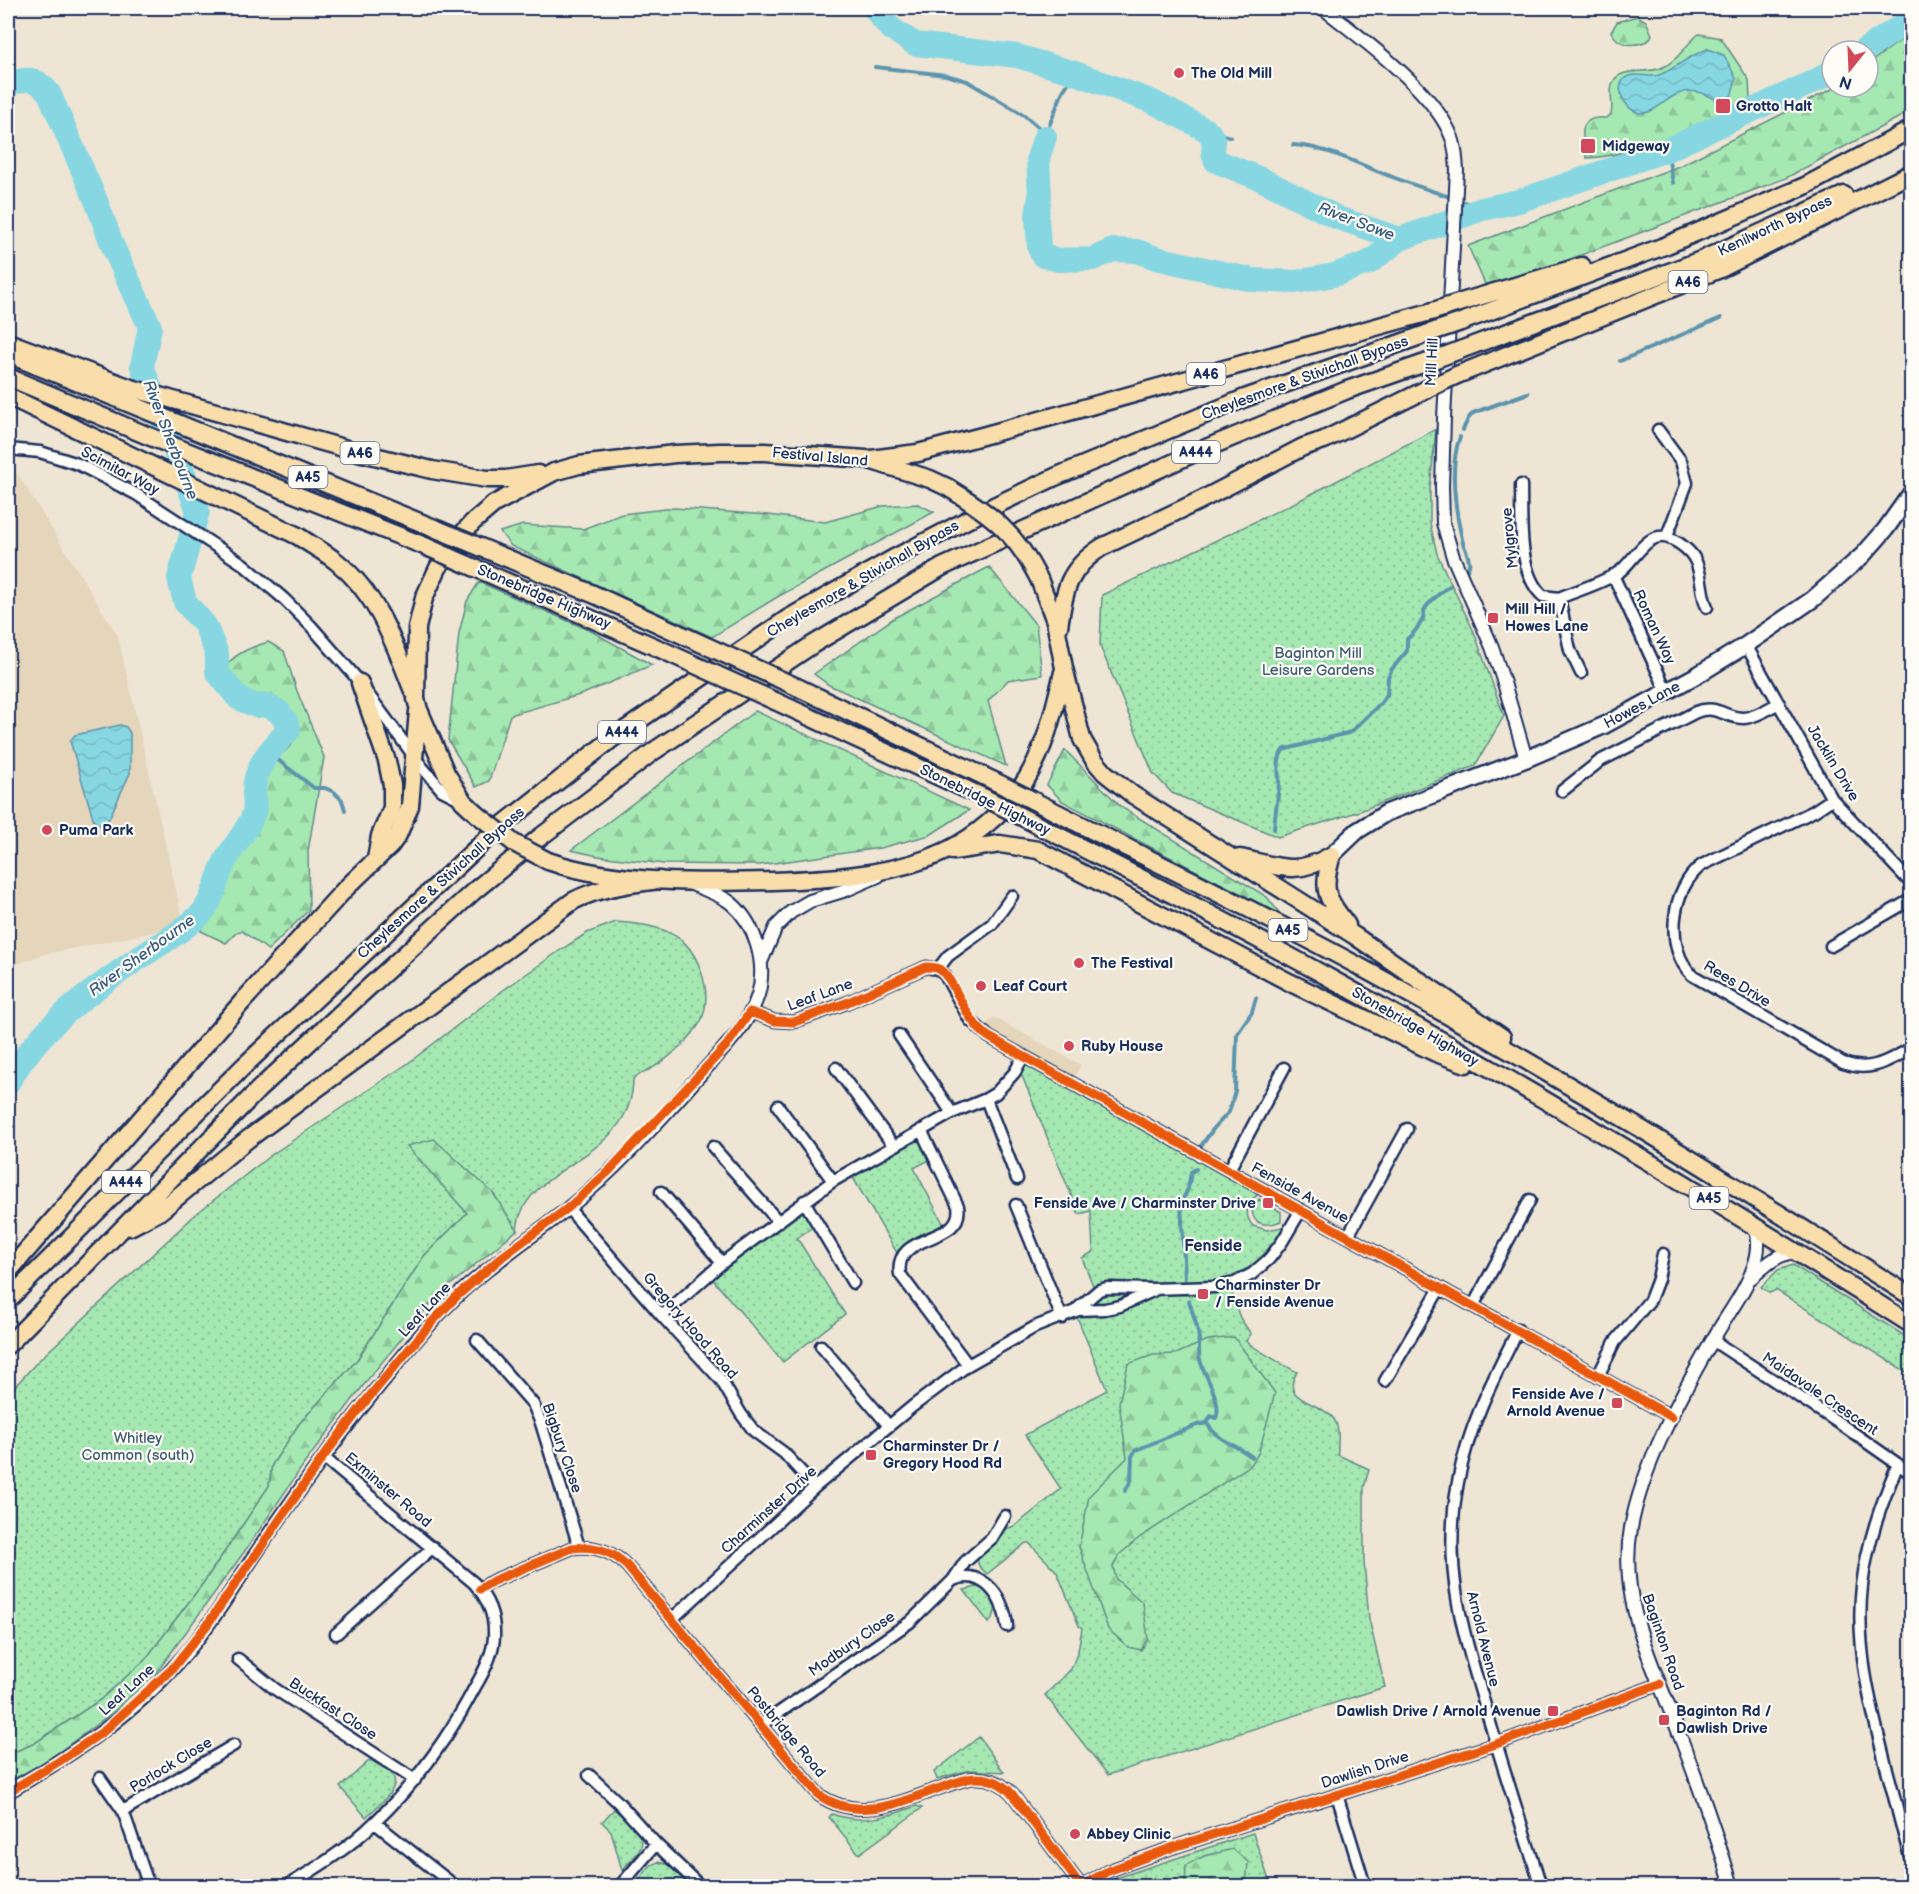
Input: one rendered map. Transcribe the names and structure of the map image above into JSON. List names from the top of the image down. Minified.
{"streets":{"highway":["Kenilworth Bypass","A46","Cheylesmore & Stivichall Bypass","A444","Festival Island","A45","Stonebridge Highway"],"main road":["Howes Lane"],"street":["Mill Hill","Scimitar Way","Mylgrove","Roman Way","Jacklin Drive","Rees Drive","Leaf Lane","Fenside Avenue","Gregory Hood Road","Maidavale Crescent","Bigbury Close","Exminster Road","Charminster Drive","Arnold Avenue","Baginton Road","Modbury Close","Buckfast Close","Postbridge Road","Porlock Close","Dawlish Drive"]},"crossings":[["Kenilworth Bypass","A46"],["Kenilworth Bypass","Cheylesmore & Stivichall Bypass"],["A46","Cheylesmore & Stivichall Bypass"],["A46","Festival Island"],["Mill Hill","Howes Lane"],["Festival Island","Scimitar Way"],["Festival Island","A45"],["Festival Island","Leaf Lane"],["A45","Stonebridge Highway"],["Stonebridge Highway","Baginton Road"],["Roman Way","Howes Lane"],["Howes Lane","Jacklin Drive"],["Jacklin Drive","Rees Drive"],["Leaf Lane","Fenside Avenue"],["Leaf Lane","Gregory Hood Road"],["Leaf Lane","Exminster Road"],["Fenside Avenue","Charminster Drive"],["Fenside Avenue","Arnold Avenue"],["Fenside Avenue","Baginton Road"],["Gregory Hood Road","Charminster Drive"],["Maidavale Crescent","Baginton Road"],["Bigbury Close","Postbridge Road"],["Exminster Road","Buckfast Close"],["Charminster Drive","Postbridge Road"],["Arnold Avenue","Dawlish Drive"],["Baginton Road","Dawlish Drive"],["Modbury Close","Postbridge Road"],["Postbridge Road","Dawlish Drive"]],"districts":["Fenside"],"water":["River Sowe","River Sherbourne"],"parks":["Baginton Mill Leisure Gardens","Whitley Common (south)"],"places":{"other":["The Old Mill","Puma Park","The Festival","Leaf Court","Ruby House","Abbey Clinic"],"transit":["Grotto Halt","Midgeway","Mill Hill / Howes Lane","Fenside Ave / Charminster Drive","Charminster Dr / Fenside Avenue","Fenside Ave / Arnold Avenue","Charminster Dr / Gregory Hood Rd","Dawlish Drive / Arnold Avenue","Baginton Rd / Dawlish Drive"]},"north":"bottom"}
